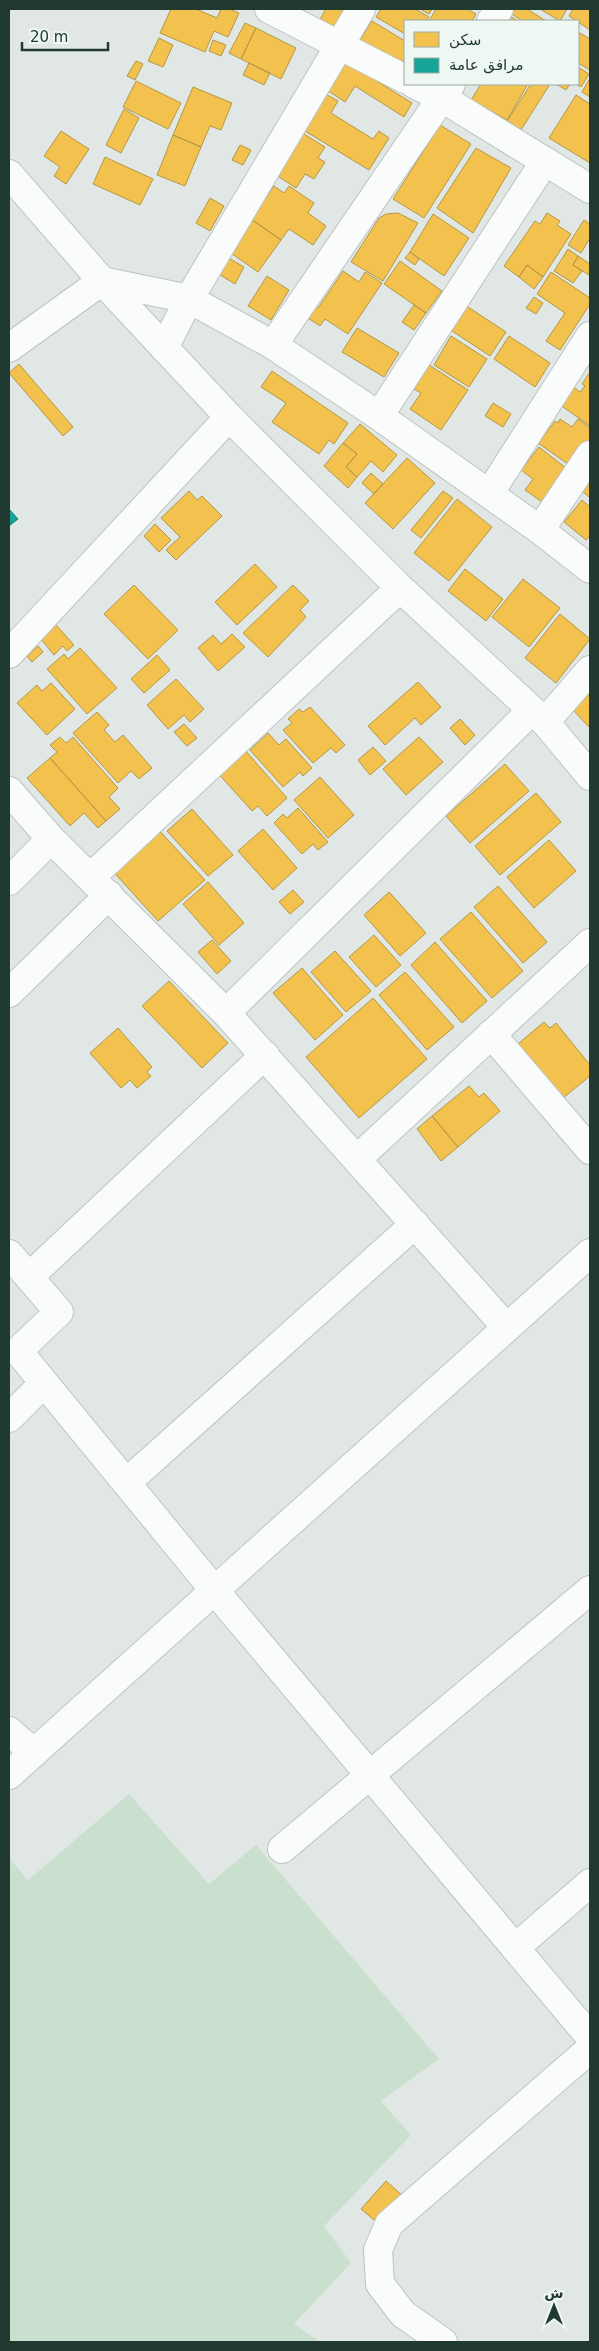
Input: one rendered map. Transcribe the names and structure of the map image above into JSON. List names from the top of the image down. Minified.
{"legend":["سكن","مرافق عامة"],"scale_bar":"20 m","north":"top"}
